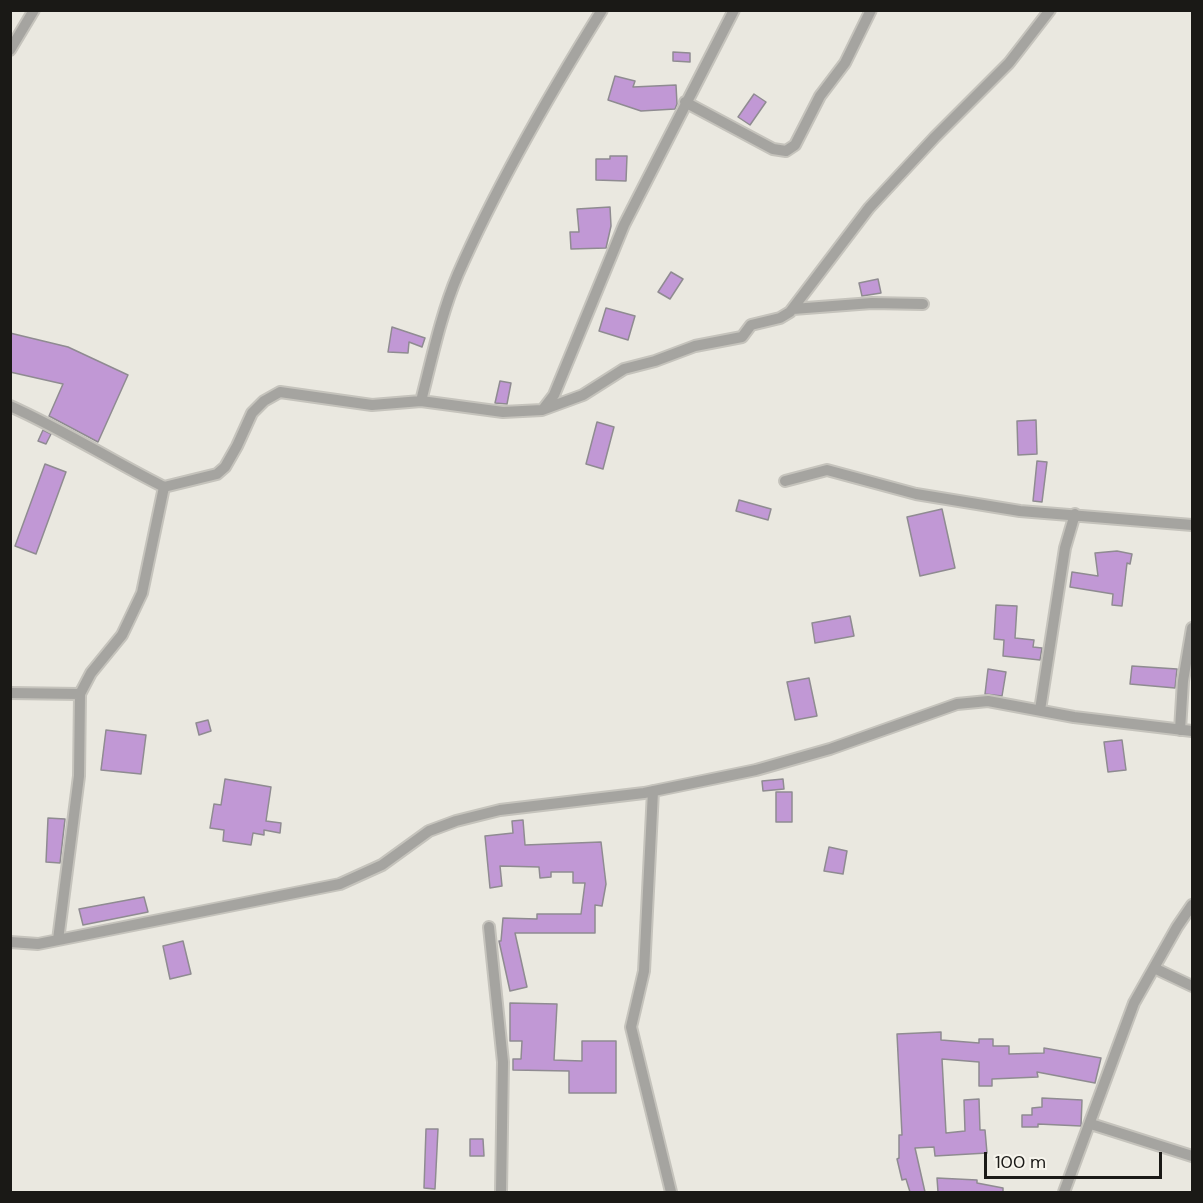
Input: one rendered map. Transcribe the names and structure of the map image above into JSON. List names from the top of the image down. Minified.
{"scale_bar":"100 m"}
